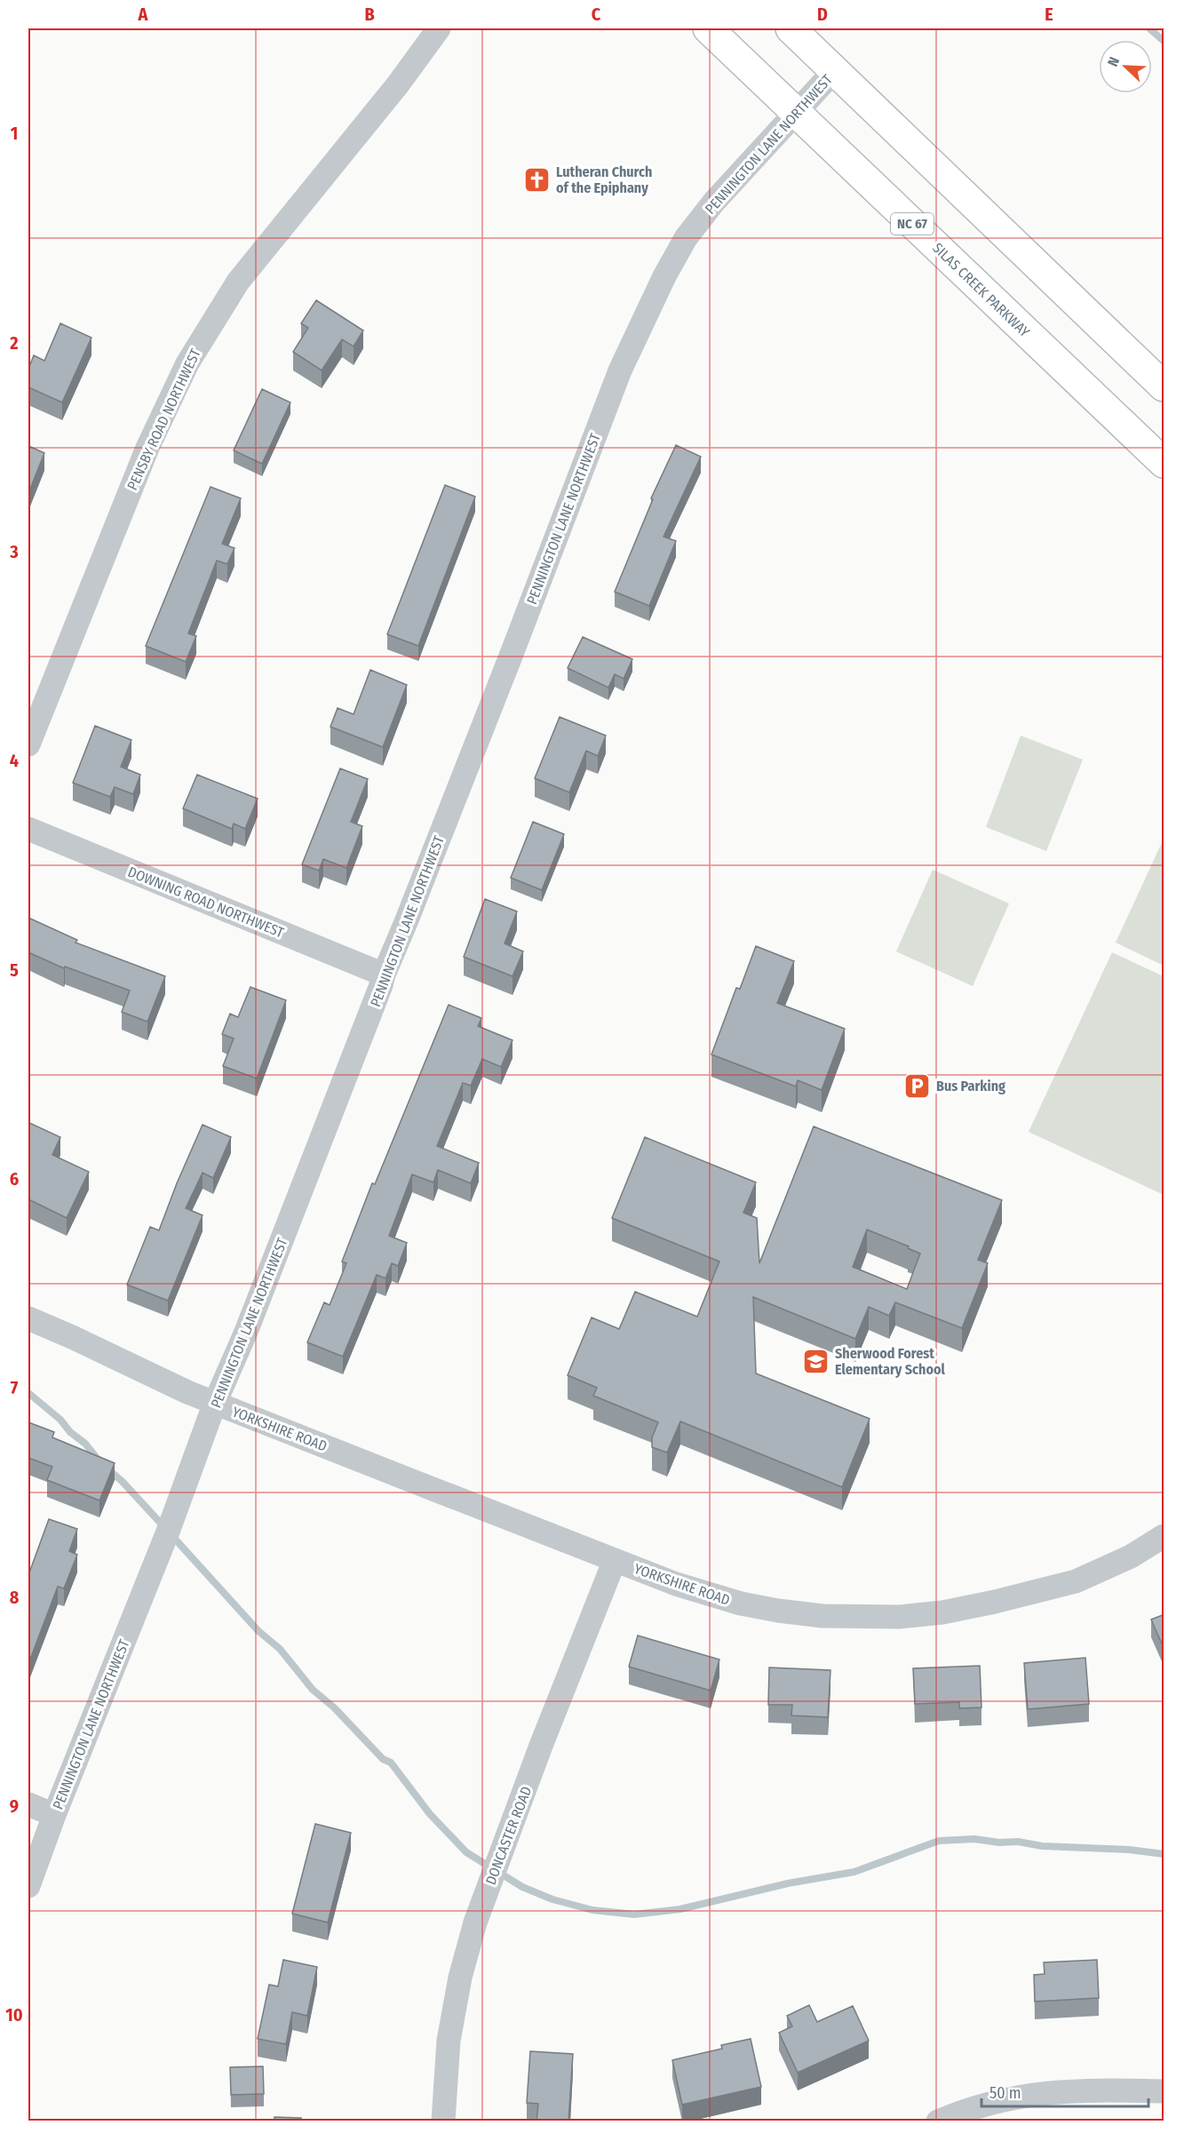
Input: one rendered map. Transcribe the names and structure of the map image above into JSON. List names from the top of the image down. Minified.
{"streets":{"main road":["NC 67","SILAS CREEK PARKWAY"],"street":["PENNINGTON LANE NORTHWEST","PENSBY ROAD NORTHWEST","DOWNING ROAD NORTHWEST","YORKSHIRE ROAD","DONCASTER ROAD"]},"crossings":[["PENNINGTON LANE NORTHWEST","SILAS CREEK PARKWAY"],["PENNINGTON LANE NORTHWEST","DOWNING ROAD NORTHWEST"],["PENNINGTON LANE NORTHWEST","YORKSHIRE ROAD"],["YORKSHIRE ROAD","DONCASTER ROAD"]],"places":{"church":["Lutheran Church of the Epiphany"],"parking":["Bus Parking"],"school or university":["Sherwood Forest Elementary School"]},"scale_bar":"50 m","north":"top left","grid":{"columns":["A","B","C","D","E"],"rows":["1","2","3","4","5","6","7","8","9","10"]}}
